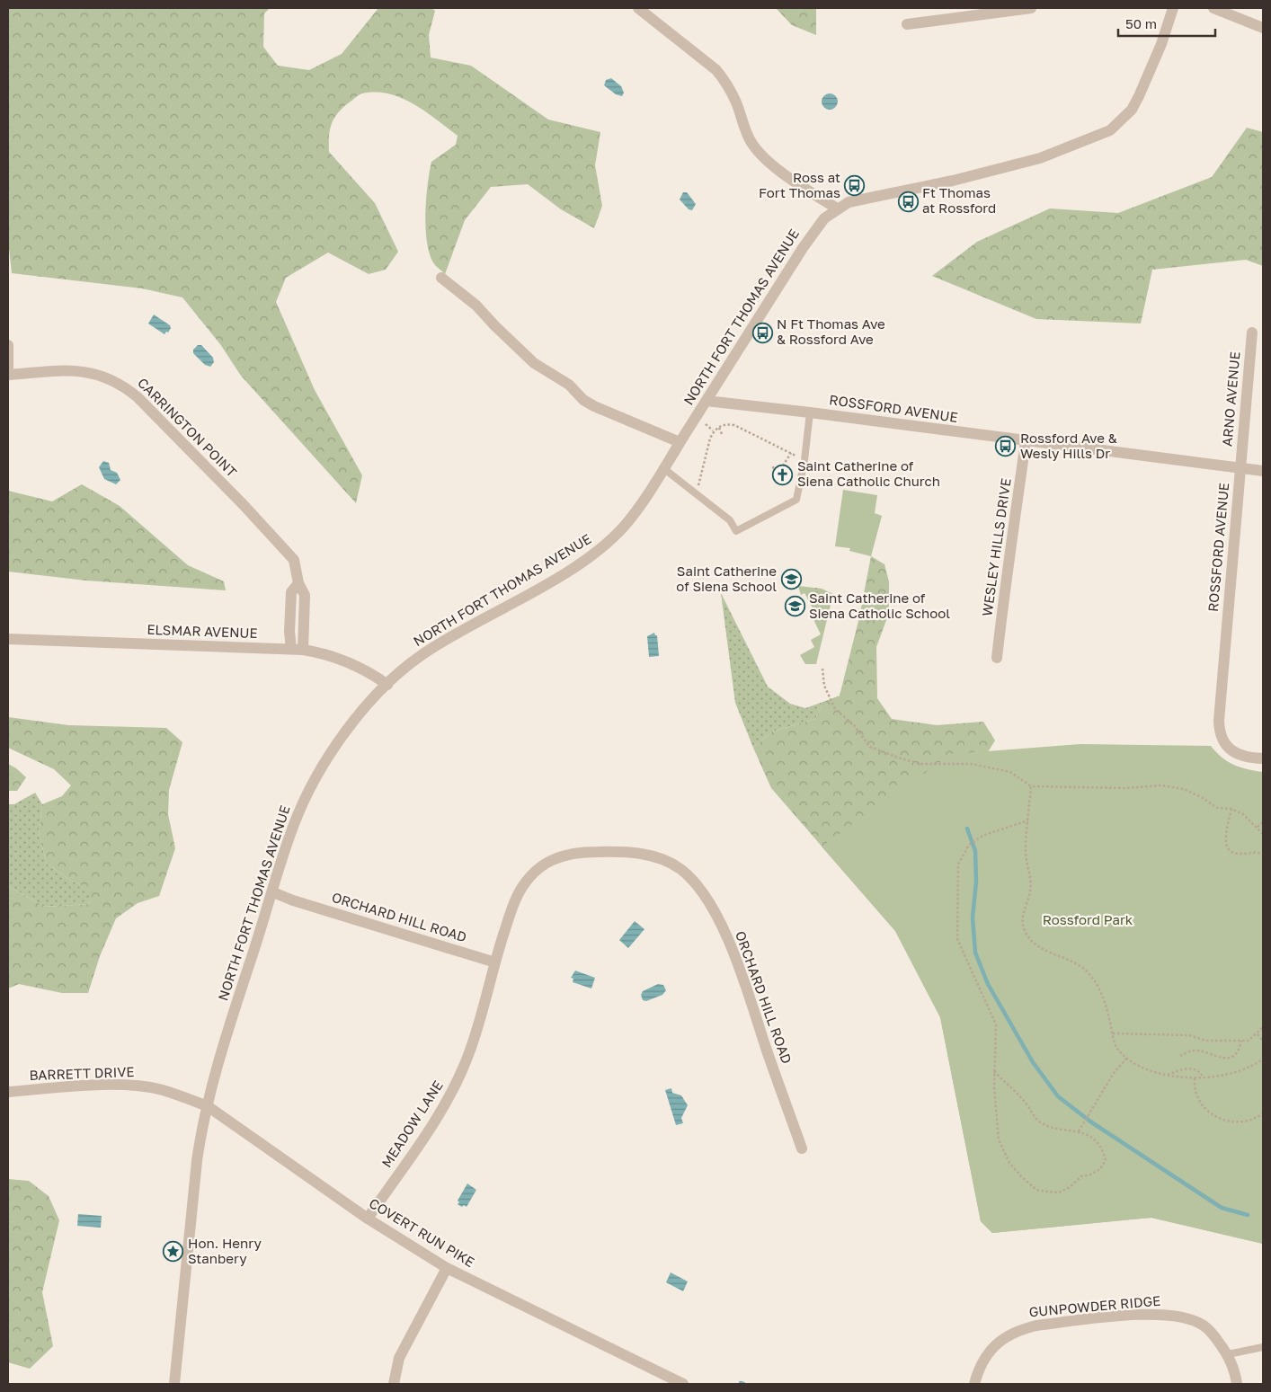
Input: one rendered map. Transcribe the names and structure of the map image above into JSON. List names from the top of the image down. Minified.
{"streets":{"street":["NORTH FORT THOMAS AVENUE","ARNO AVENUE","ROSSFORD AVENUE","CARRINGTON POINT","WESLEY HILLS DRIVE","ELSMAR AVENUE","ORCHARD HILL ROAD","BARRETT DRIVE","MEADOW LANE","COVERT RUN PIKE","GUNPOWDER RIDGE"]},"crossings":[["NORTH FORT THOMAS AVENUE","ROSSFORD AVENUE"],["NORTH FORT THOMAS AVENUE","ELSMAR AVENUE"],["NORTH FORT THOMAS AVENUE","ORCHARD HILL ROAD"],["NORTH FORT THOMAS AVENUE","BARRETT DRIVE"],["NORTH FORT THOMAS AVENUE","COVERT RUN PIKE"],["ARNO AVENUE","ROSSFORD AVENUE"],["ROSSFORD AVENUE","WESLEY HILLS DRIVE"],["CARRINGTON POINT","ELSMAR AVENUE"],["ORCHARD HILL ROAD","MEADOW LANE"],["BARRETT DRIVE","COVERT RUN PIKE"],["MEADOW LANE","COVERT RUN PIKE"]],"parks":["Rossford Park"],"places":{"bus stop":["Ross at Fort Thomas","Ft Thomas at Rossford","N Ft Thomas Ave & Rossford Ave","Rossford Ave & Wesly Hills Dr"],"church":["Saint Catherine of Siena Catholic Church"],"school or university":["Saint Catherine of Siena School","Saint Catherine of Siena Catholic School"],"place":["Hon. Henry Stanbery"]},"scale_bar":"50 m"}
